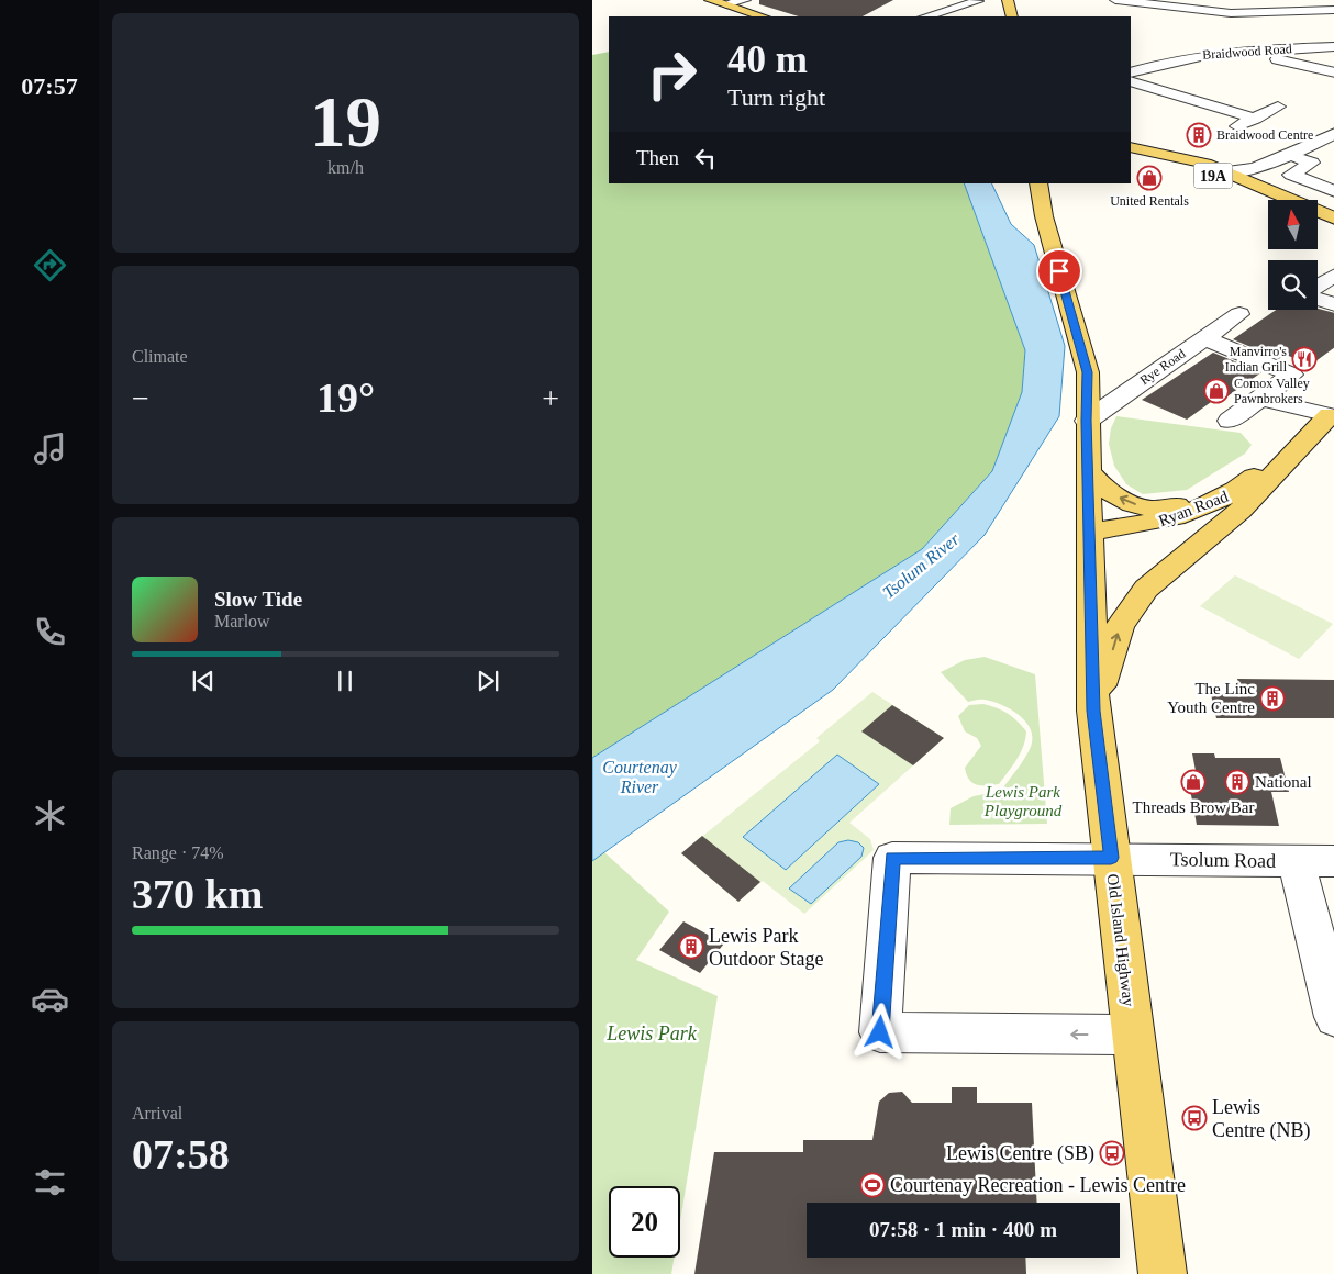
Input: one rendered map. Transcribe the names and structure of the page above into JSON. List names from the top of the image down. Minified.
{"streets":{"main road":["19A","Ryan Road","Old Island Highway"],"street":["Braidwood Road","Rye Road","Tsolum Road"]},"crossings":[["Rye Road","Old Island Highway"],["Ryan Road","Old Island Highway"],["Tsolum Road","Old Island Highway"]],"water":["Tsolum River","Courtenay River"],"parks":["Lewis Park Playground","Lewis Park"],"places":{"building":["Braidwood Centre","The Linc Youth Centre","National","Lewis Park Outdoor Stage"],"shop":["United Rentals","Comox Valley Pawnbrokers","Threads Brow Bar"],"restaurant":["Manvirro's Indian Grill"],"bus stop":["Lewis Centre (NB)","Lewis Centre (SB)"],"sports":["Courtenay Recreation - Lewis Centre"]},"north":"top","page":{"tabs":"07:57","tile":[["19","km/h"],"Climate",["Range · 74%","370 km"],["Arrival","07:58"]],"turn":["40 m","Turn right"],"then":"Then","heat":["−","19°","+"],"song":["Slow Tide","Marlow"],"limit":"20","trip":"07:58 · 1 min · 400 m"}}
